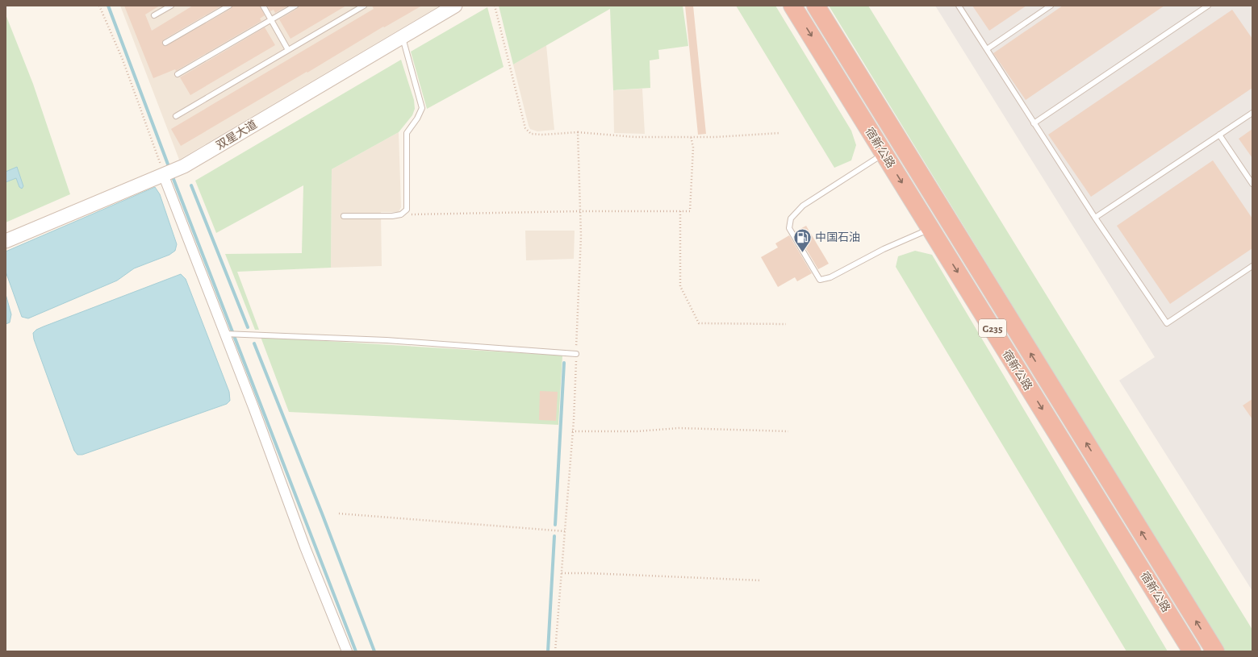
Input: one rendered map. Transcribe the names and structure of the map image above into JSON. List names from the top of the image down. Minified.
{"streets":{"highway":["宿新公路","G235"],"street":["双星大道"]},"places":{"fuel station":["中国石油"]}}
